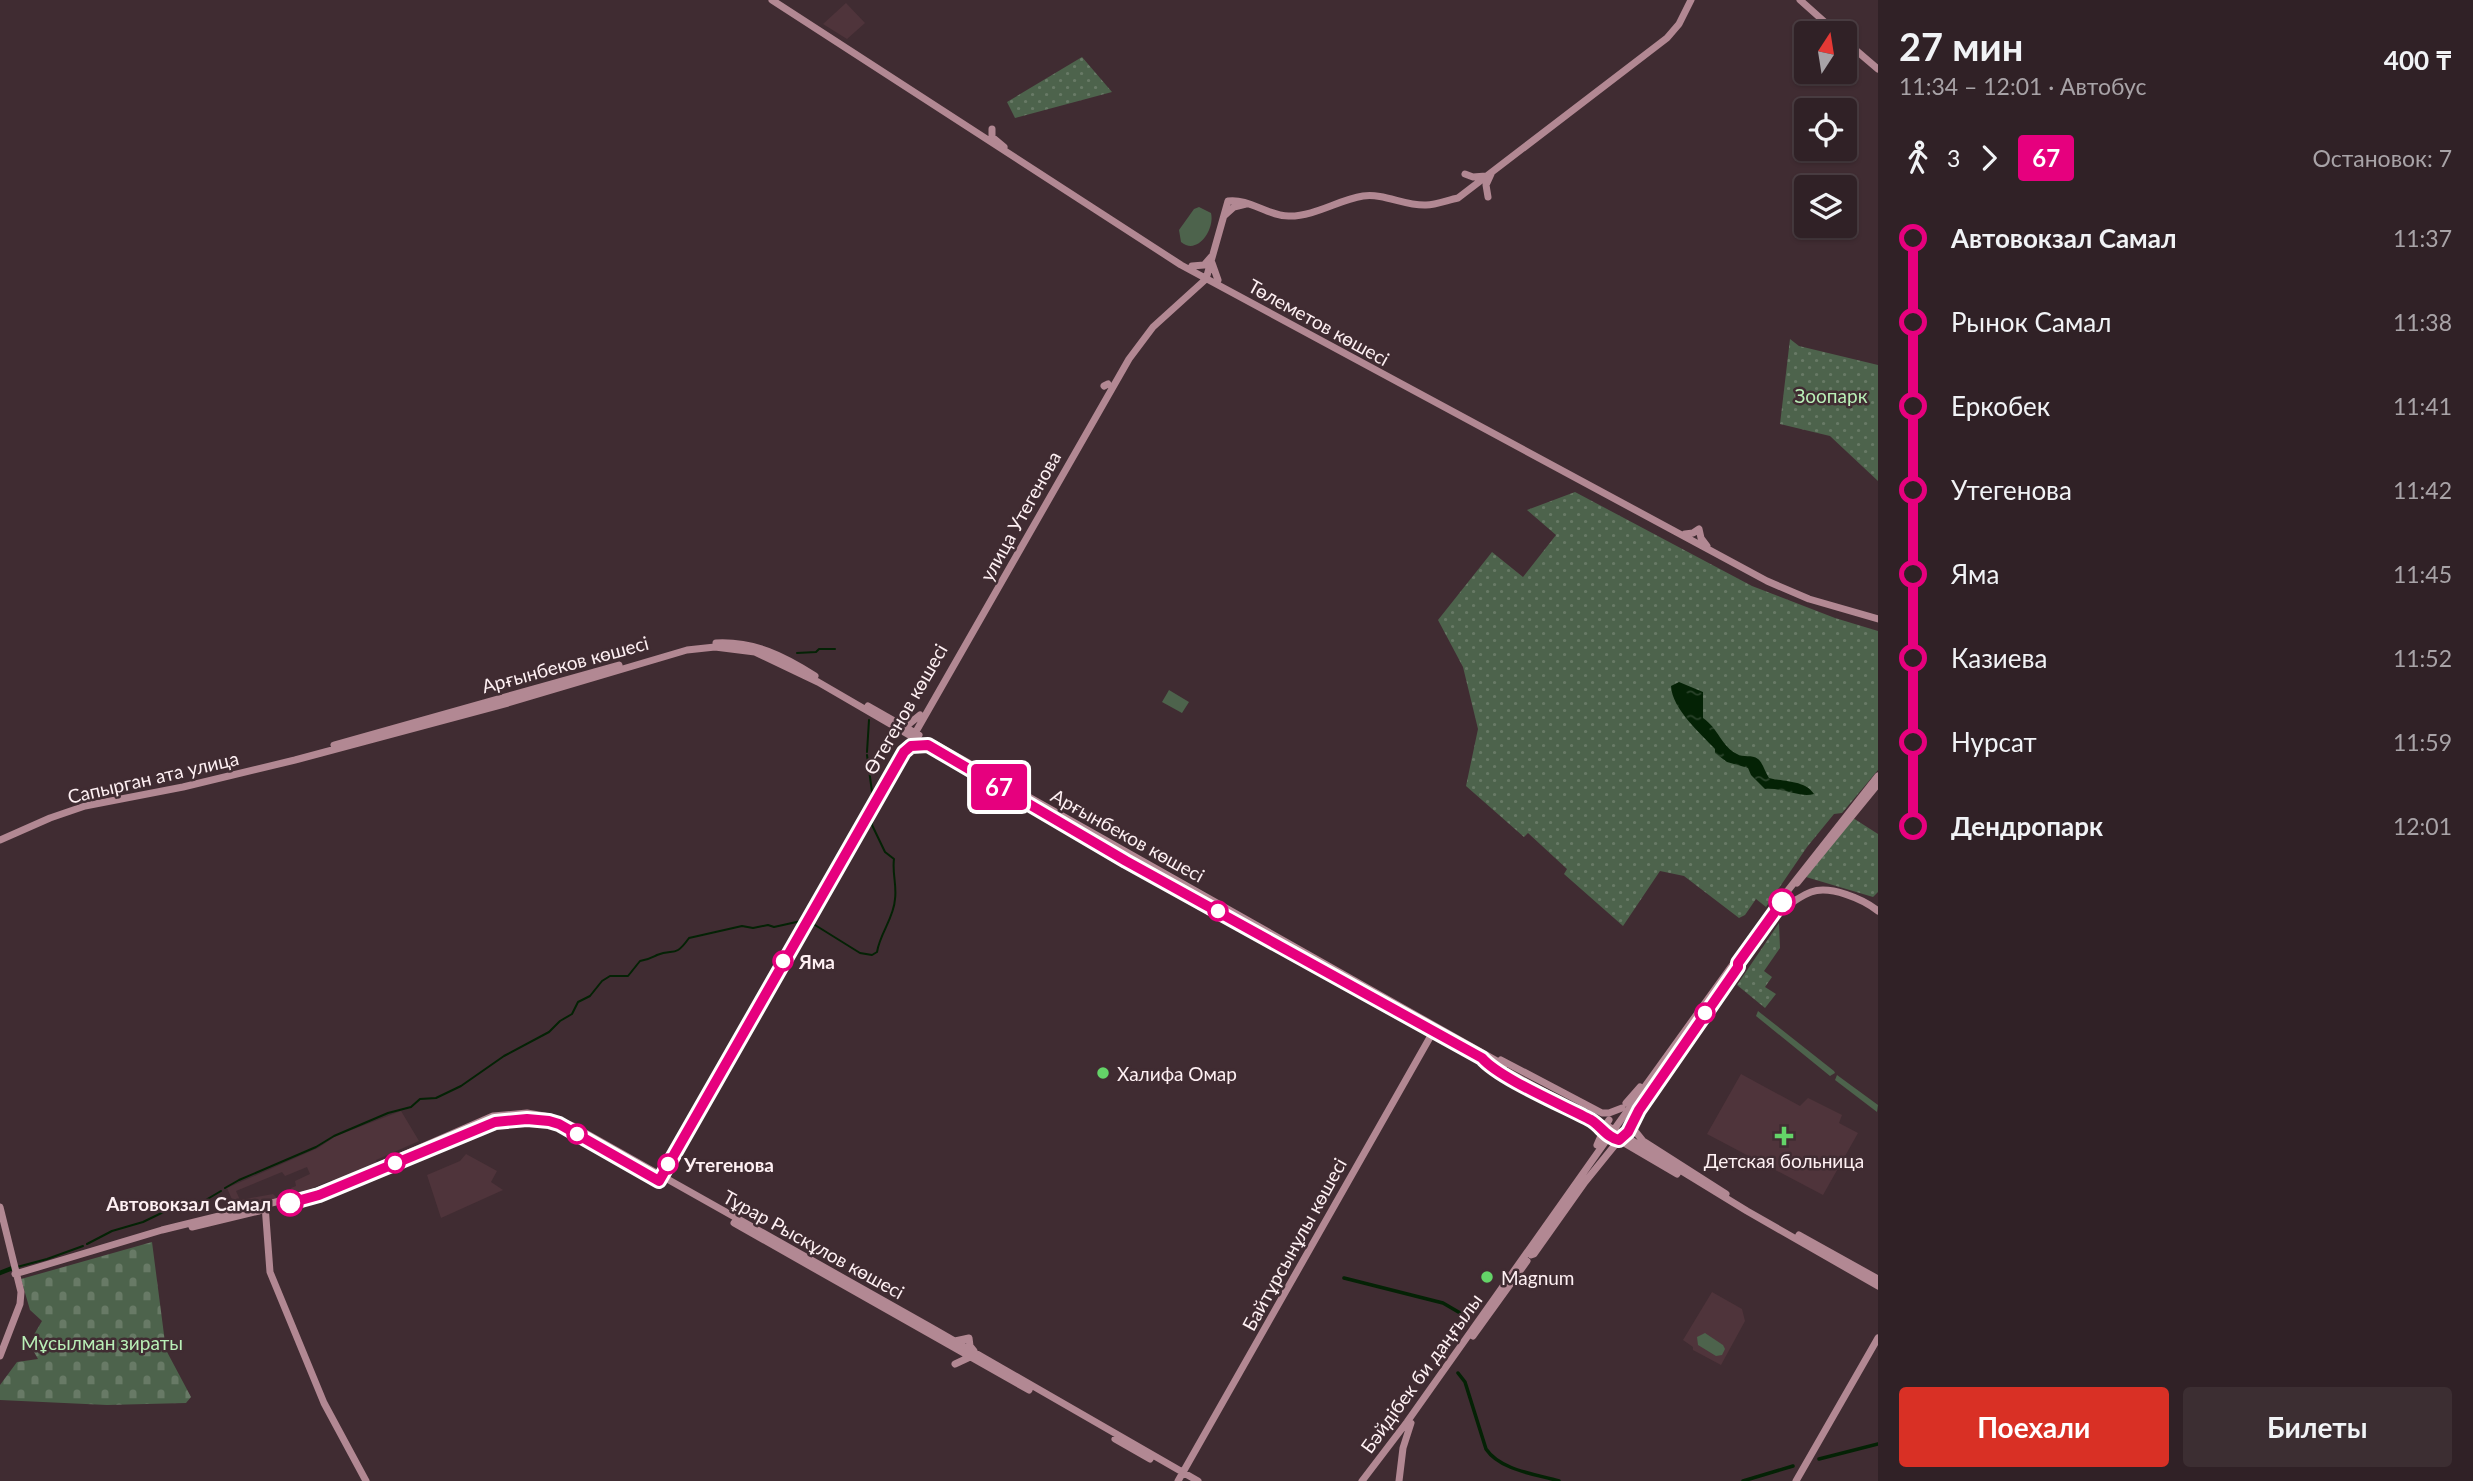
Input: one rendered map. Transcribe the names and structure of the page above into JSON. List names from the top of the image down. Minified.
{"streets":{"main road":["Төлеметов көшесі","улица Утегенова","Арғынбеков көшесі","Өтегенов көшесі","Сапырган ата улица","Тұрар Рыскұлов көшесі","Байтұрсынұлы көшесі","Бәйдібек би даңғылы"]},"crossings":[["Төлеметов көшесі","улица Утегенова"],["Төлеметов көшесі","Өтегенов көшесі"],["улица Утегенова","Өтегенов көшесі"],["Арғынбеков көшесі","Өтегенов көшесі"],["Арғынбеков көшесі","Сапырган ата улица"],["Арғынбеков көшесі","Байтұрсынұлы көшесі"],["Өтегенов көшесі","Тұрар Рыскұлов көшесі"],["Тұрар Рыскұлов көшесі","Байтұрсынұлы көшесі"]],"parks":["Зоопарк","Мұсылман зираты"],"places":{"other":["Яма","Халифа Омар","Утегенова","Автовокзал Самал","Magnum"],"health":["Детская больница"]},"lines":["bus line 67"],"north":"top","page":{"on_map":"67","heading":["27 мин","11:34 – 12:01 · Автобус","400 ₸"],"legs":["3","67","Остановок: 7"],"list":[{"name":"Автовокзал Самал","value":"11:37"},{"name":"Рынок Самал","value":"11:38"},{"name":"Еркобек","value":"11:41"},{"name":"Утегенова","value":"11:42"},{"name":"Яма","value":"11:45"},{"name":"Казиева","value":"11:52"},{"name":"Нурсат","value":"11:59"},{"name":"Дендропарк","value":"12:01"}],"buttons":["Поехали","Билеты"]}}
